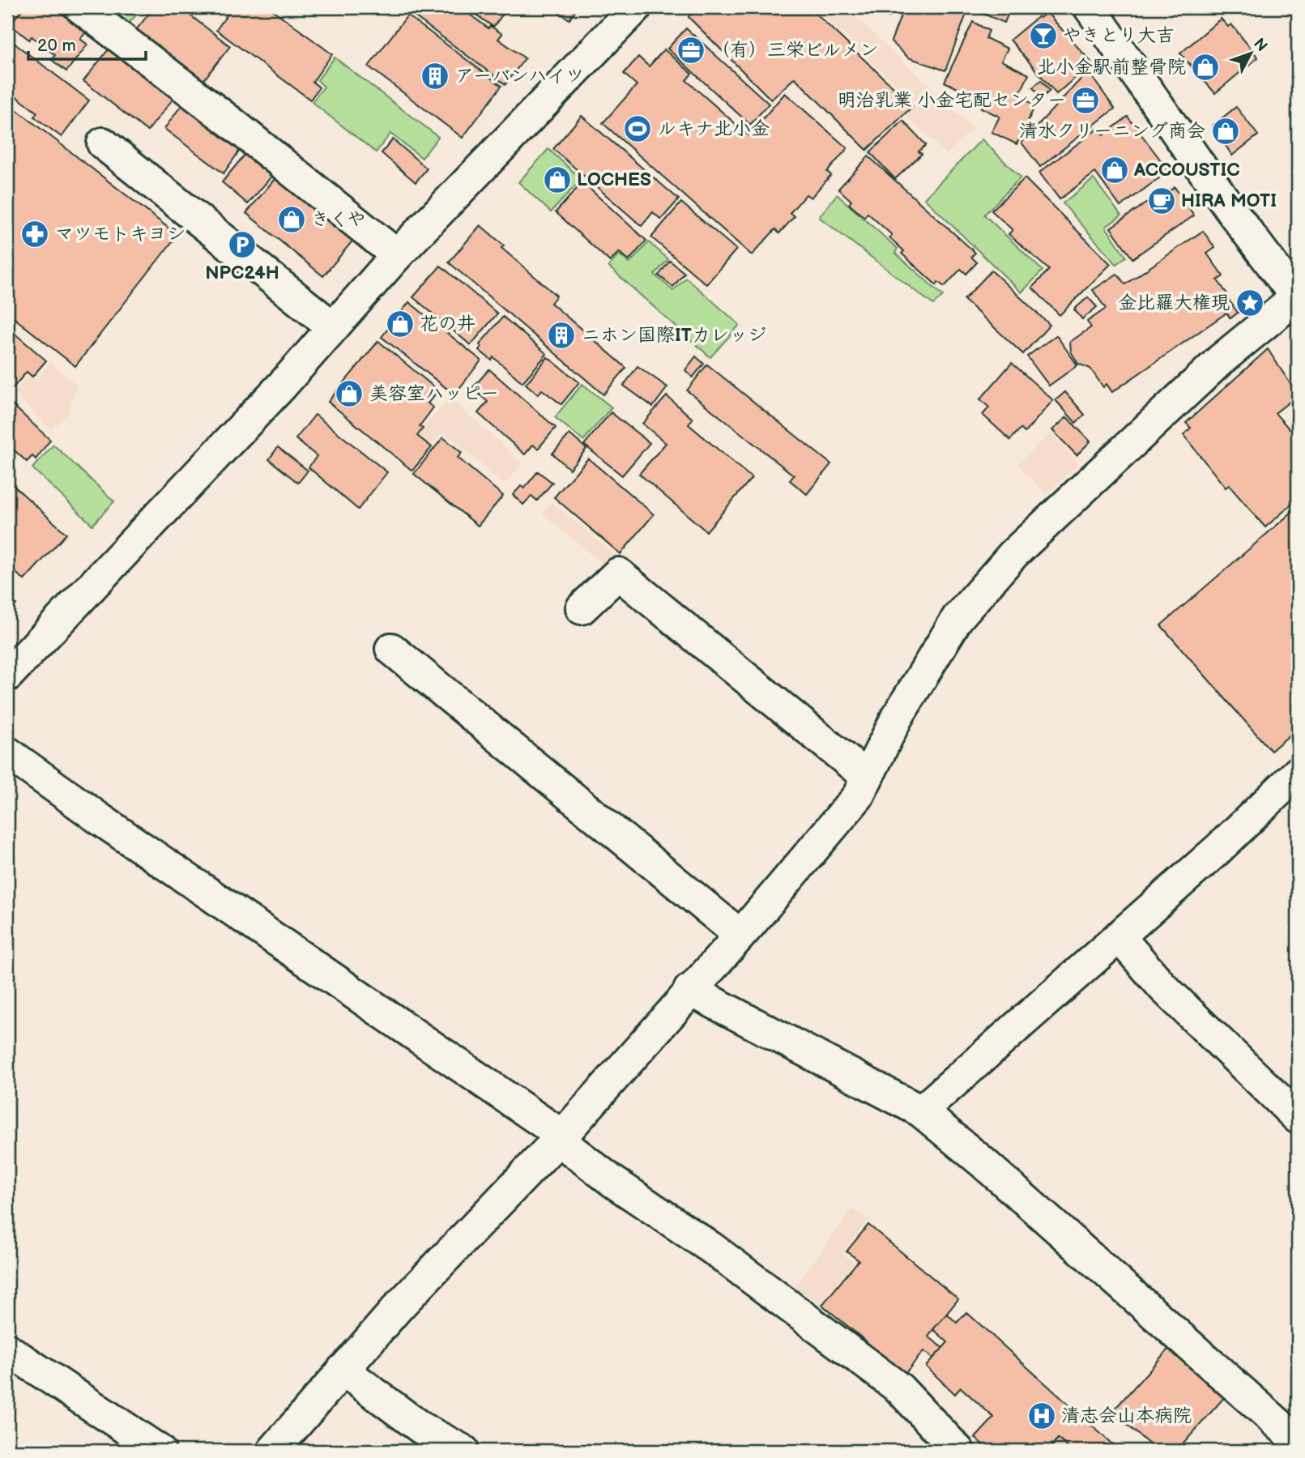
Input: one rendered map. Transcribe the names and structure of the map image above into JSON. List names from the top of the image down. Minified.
{"places":{"bar":["やきとり大吉"],"office":["（有）三栄ビルメン","明治乳業 小金宅配センター"],"shop":["北小金駅前整骨院","清水クリーニング商会","ACCOUSTIC","LOCHES","きくや","花の井","美容室ハッピー"],"building":["アーバンハイツ","ニホン国際ITカレッジ"],"sports":["ルキナ北小金"],"cafe":["HIRA MOTI"],"pharmacy":["マツモトキヨシ"],"parking":["NPC24H"],"place":["金比羅大権現"],"hospital":["清志会山本病院"]},"scale_bar":"20 m","north":"top right"}
